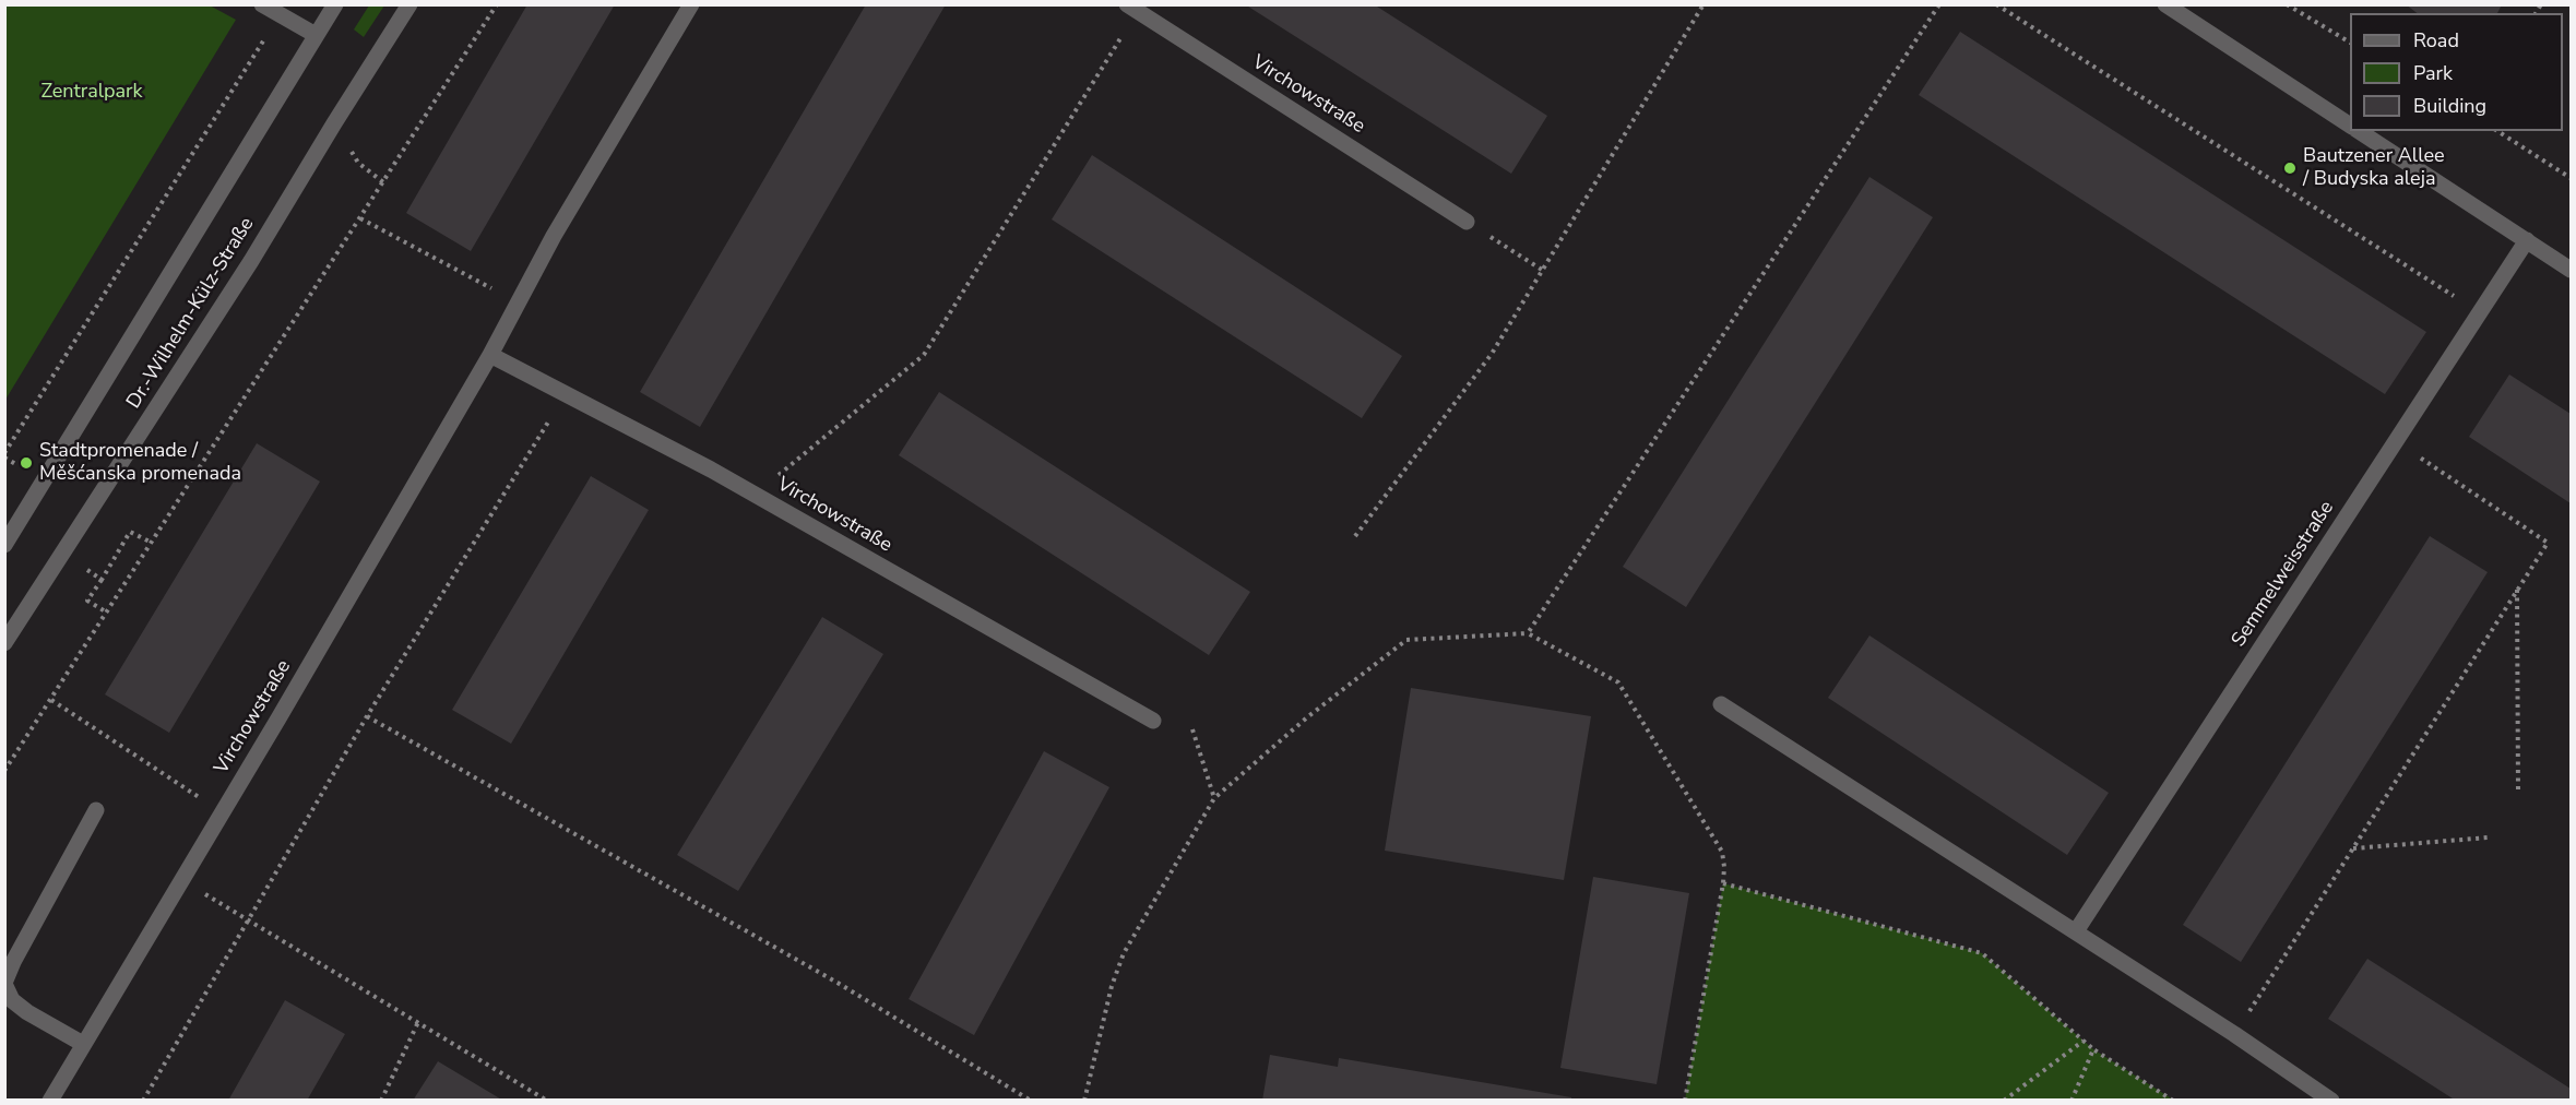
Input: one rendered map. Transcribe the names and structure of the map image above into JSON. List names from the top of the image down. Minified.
{"streets":{"street":["Virchowstraße","Dr.-Wilhelm-Külz-Straße","Semmelweisstraße"]},"parks":["Zentralpark"],"places":["Bautzener Allee / Budyska aleja","Stadtpromenade / Měšćanska promenada"],"legend":["Road","Park","Building"]}
